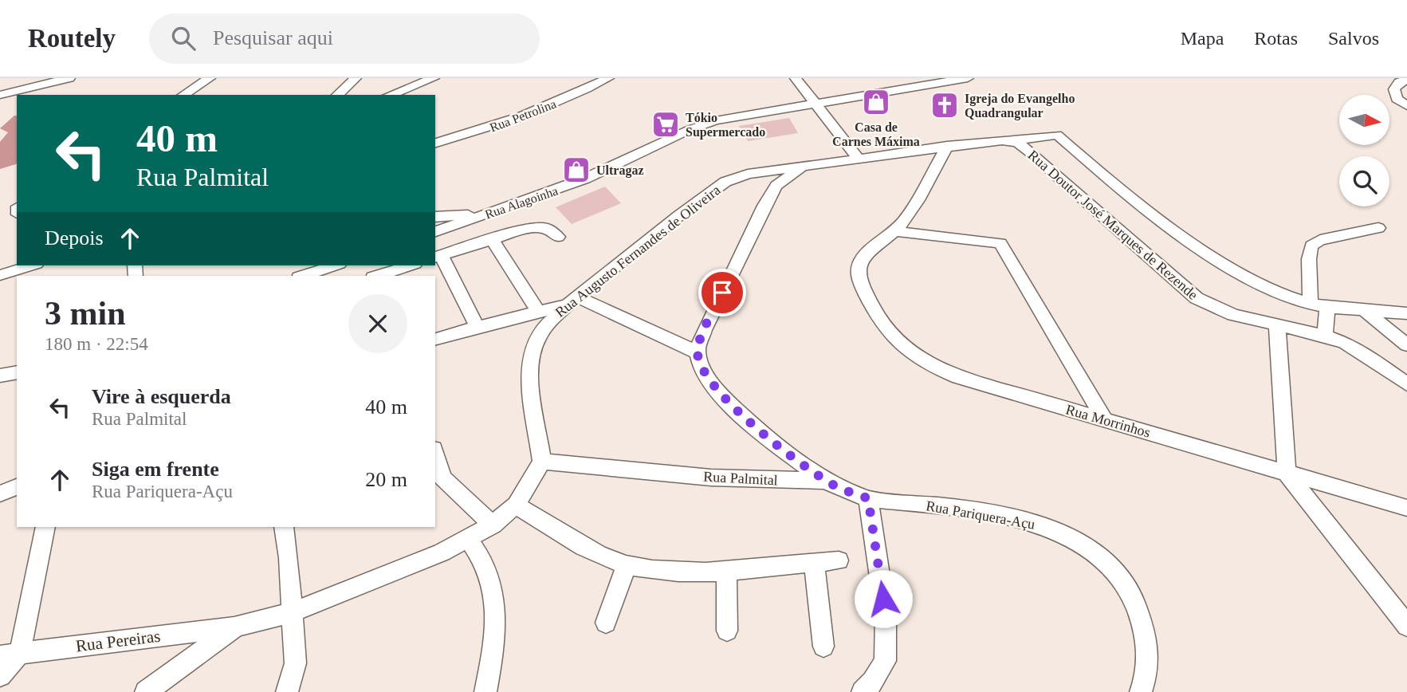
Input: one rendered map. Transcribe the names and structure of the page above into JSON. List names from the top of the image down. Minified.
{"streets":{"street":["Rua Petrolina","Rua Alagoinha","Rua Doutor José Marques de Rezende","Rua Augusto Fernandes de Oliveira","Rua Morrinhos","Rua Palmital","Rua Pariquera-Açu","Rua Pereiras"]},"crossings":[["Rua Doutor José Marques de Rezende","Rua Augusto Fernandes de Oliveira"],["Rua Augusto Fernandes de Oliveira","Rua Palmital"],["Rua Palmital","Rua Pariquera-Açu"]],"places":{"shop":["Casa de Carnes Máxima","Ultragaz"],"church":["Igreja do Evangelho Quadrangular"],"supermarket":["Tókio Supermercado"]},"north":"right","page":{"header":"Routely","search":"Pesquisar aqui","nav":["Mapa","Rotas","Salvos"],"turn":["40 m","Rua Palmital"],"then":"Depois","heading":["3 min","180 m · 22:54"],"list":[{"name":"Vire à esquerda","note":"Rua Palmital","value":"40 m"},{"name":"Siga em frente","note":"Rua Pariquera-Açu","value":"20 m"}]}}
